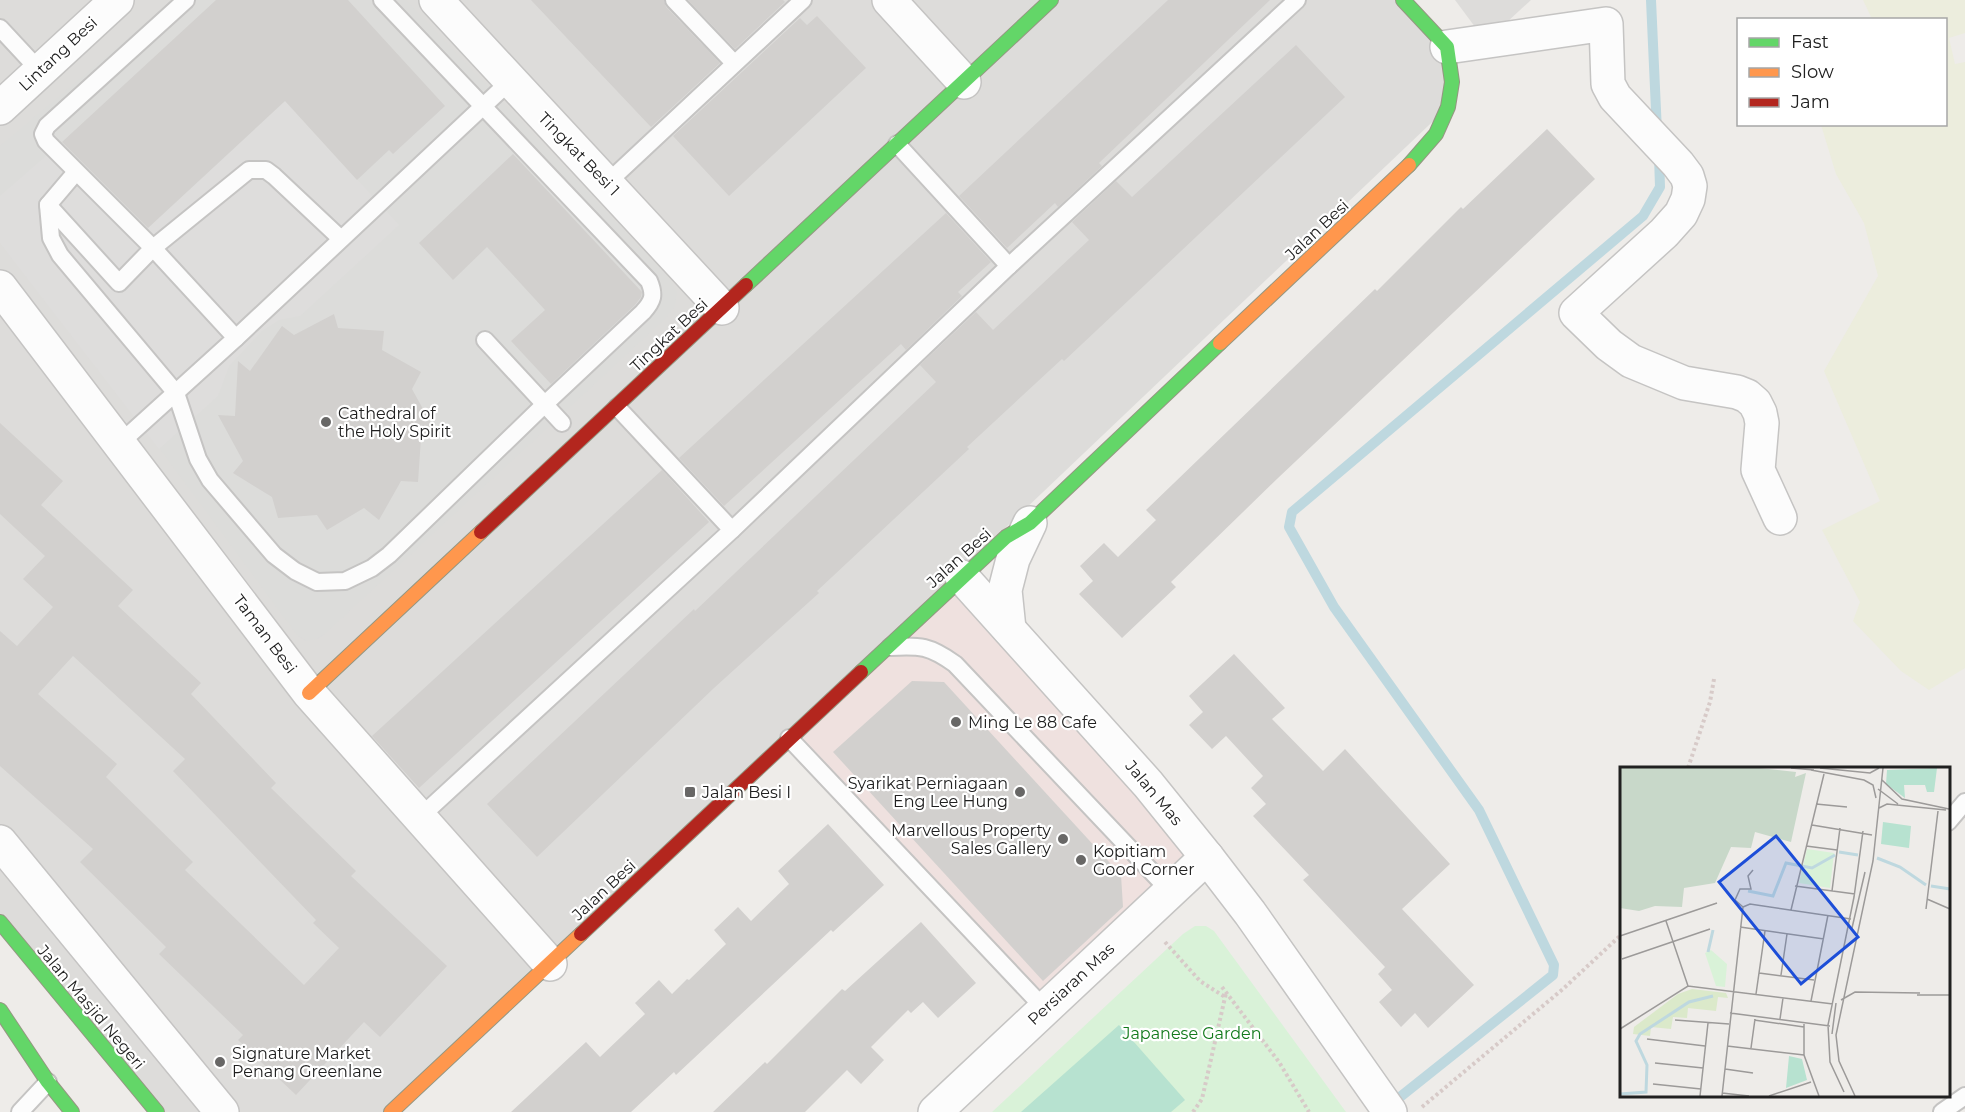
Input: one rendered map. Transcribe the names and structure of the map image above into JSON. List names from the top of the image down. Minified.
{"streets":{"main road":["Jalan Besi","Tingkat Besi","Jalan Masjid Negeri"],"street":["Lintang Besi","Tingkat Besi 1","Taman Besi","Jalan Mas","Persiaran Mas"]},"crossings":[["Tingkat Besi 1","Tingkat Besi"],["Jalan Besi","Taman Besi"],["Jalan Besi","Jalan Mas"],["Tingkat Besi","Taman Besi"],["Jalan Mas","Persiaran Mas"]],"parks":["Japanese Garden"],"places":{"other":["Cathedral of the Holy Spirit","Ming Le 88 Cafe","Syarikat Perniagaan Eng Lee Hung","Marvellous Property Sales Gallery","Kopitiam Good Corner","Signature Market Penang Greenlane"],"transit":["Jalan Besi I"]},"legend":["Fast","Slow","Jam"]}
